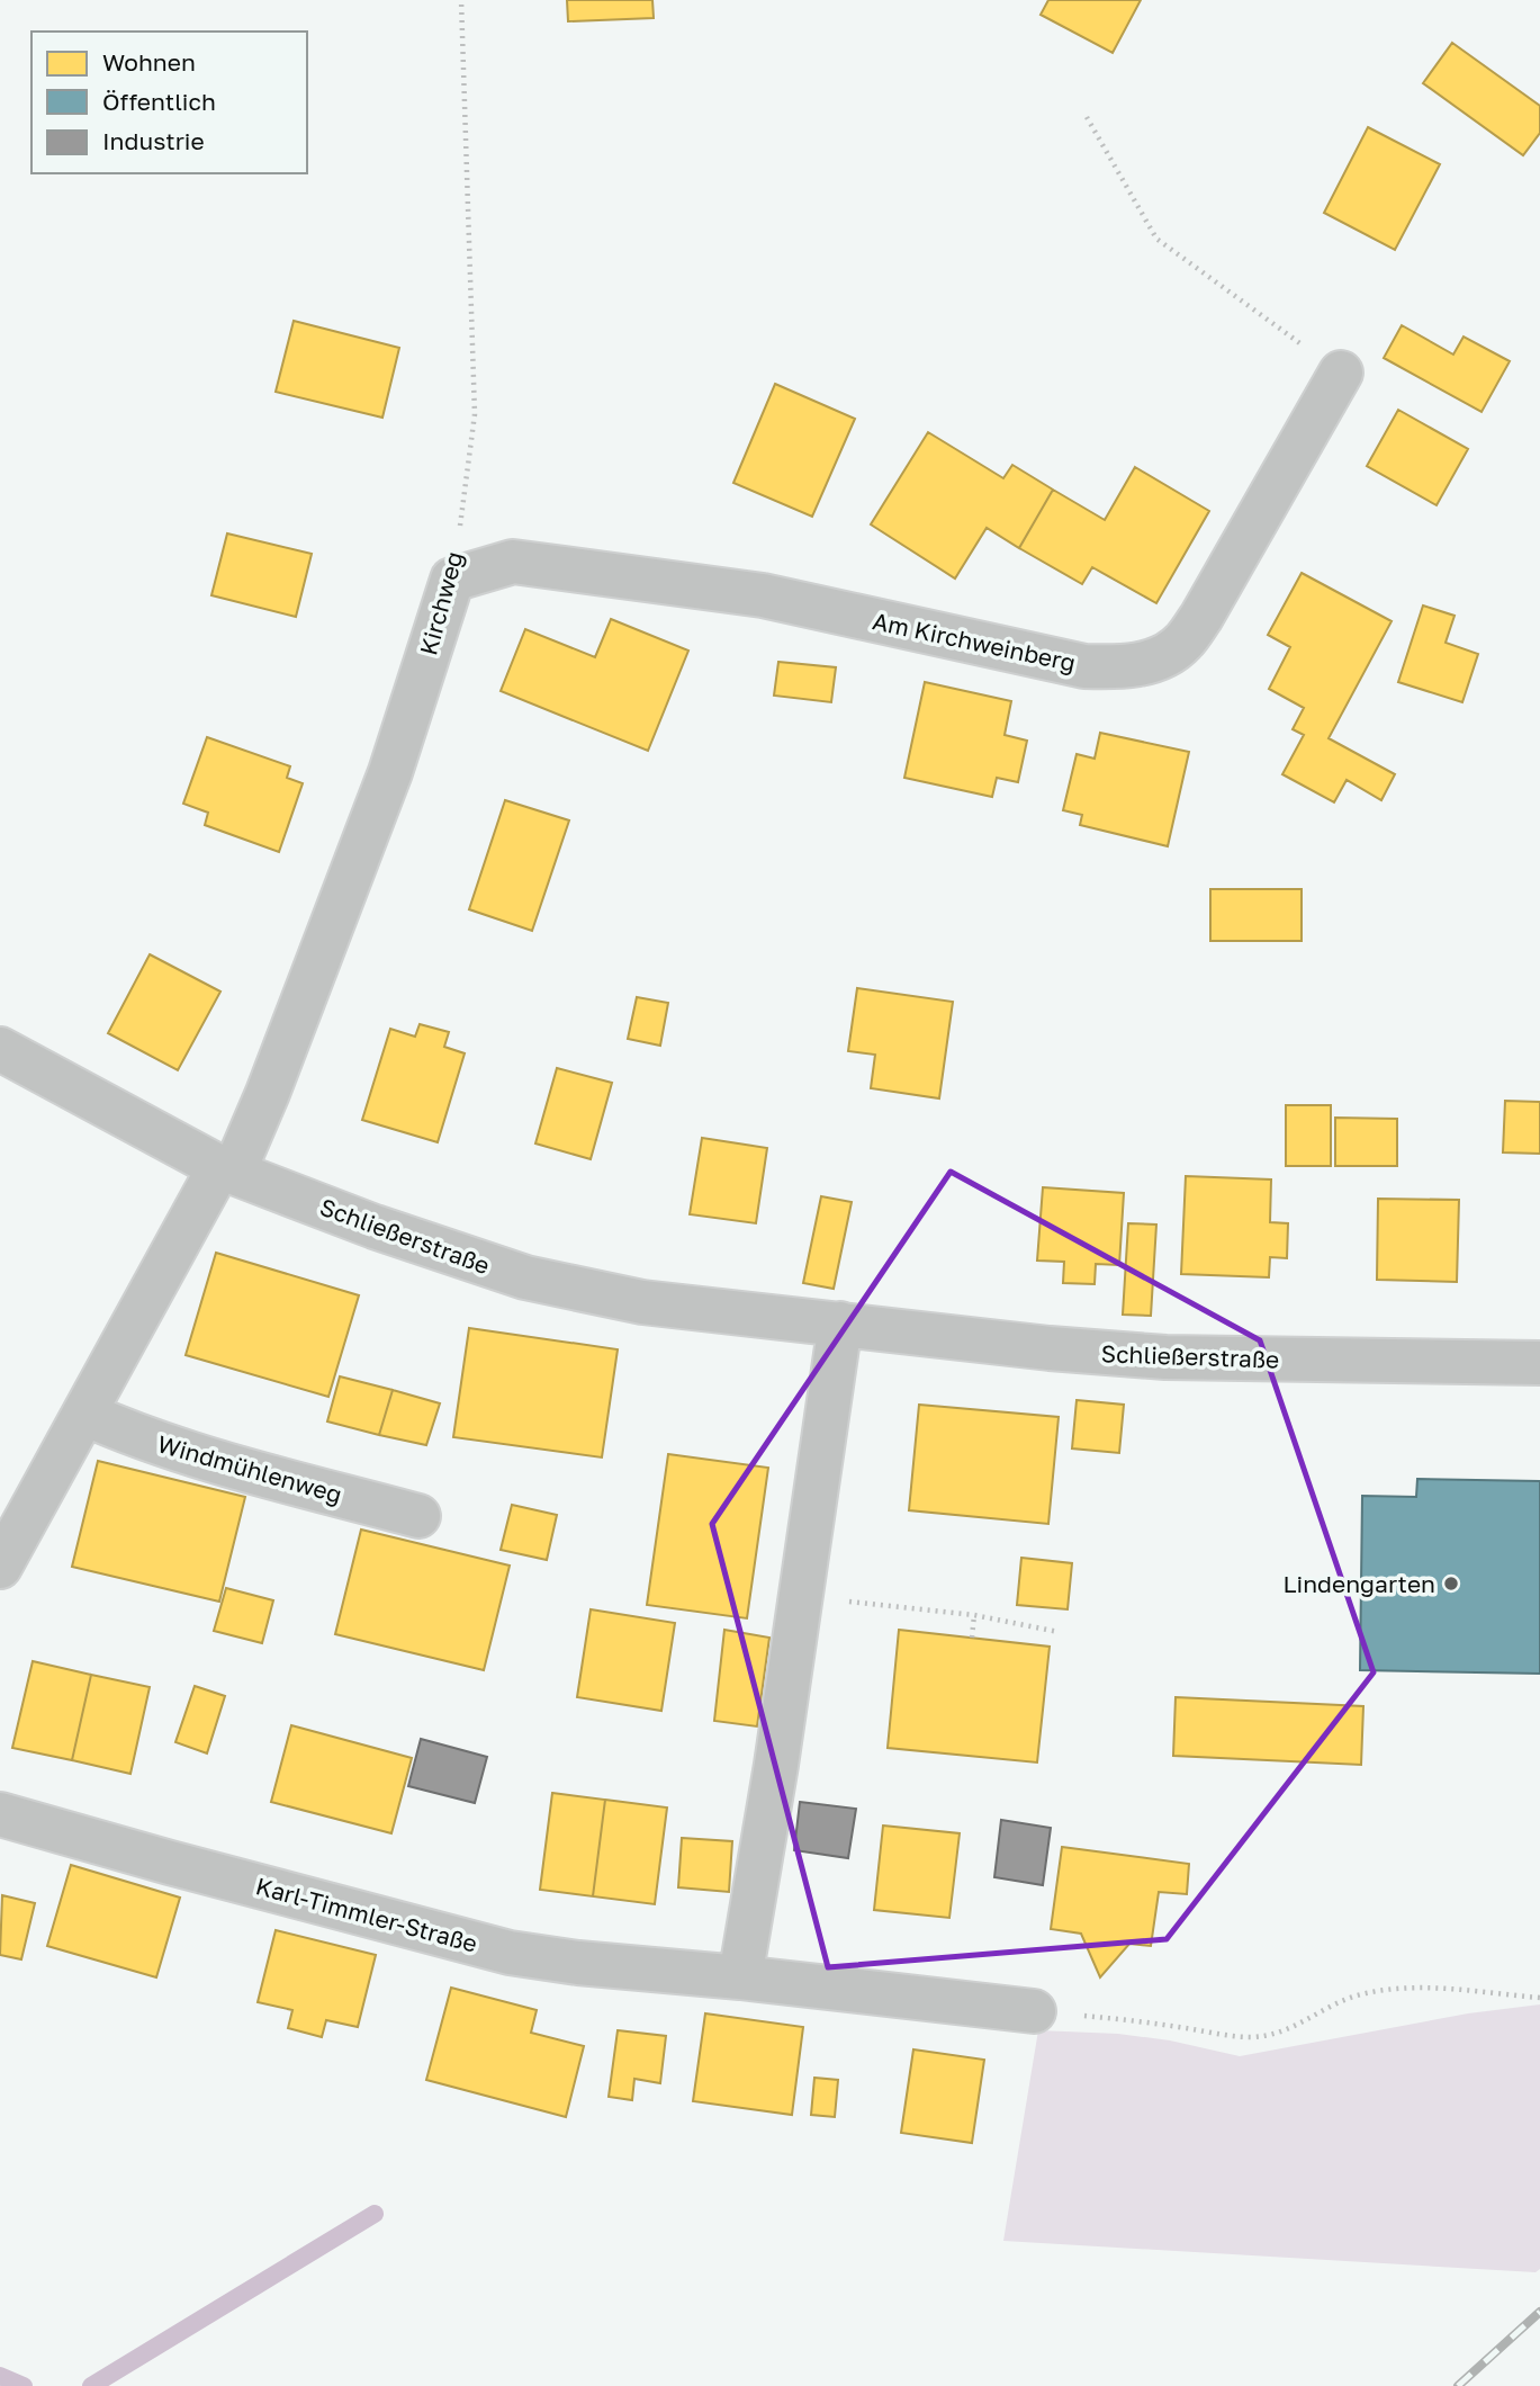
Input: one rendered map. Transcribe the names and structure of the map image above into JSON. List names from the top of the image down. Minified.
{"streets":{"street":["Kirchweg","Am Kirchweinberg","Schließerstraße","Windmühlenweg","Karl-Timmler-Straße"]},"crossings":[["Kirchweg","Am Kirchweinberg"],["Kirchweg","Schließerstraße"]],"places":["Lindengarten"],"legend":["Wohnen","Öffentlich","Industrie"]}
